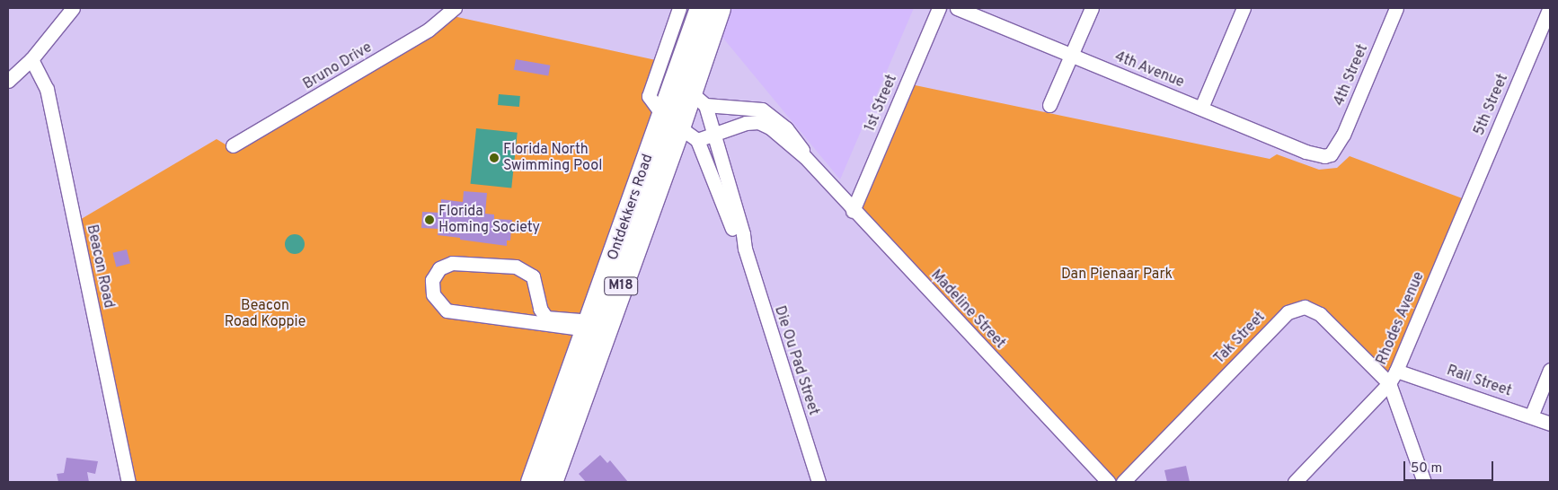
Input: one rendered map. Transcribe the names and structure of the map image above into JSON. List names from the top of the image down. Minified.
{"streets":{"main road":["Ontdekkers Road","M18"],"street":["Bruno Drive","4th Avenue","4th Street","1st Street","5th Street","Beacon Road","Madeline Street","Rhodes Avenue","Tak Street","Die Ou Pad Street","Rail Street"]},"crossings":[["4th Avenue","4th Street"],["1st Street","Madeline Street"],["5th Street","Rhodes Avenue"],["Ontdekkers Road","Madeline Street"],["Ontdekkers Road","Die Ou Pad Street"],["Madeline Street","Die Ou Pad Street"],["Rhodes Avenue","Tak Street"],["Rhodes Avenue","Rail Street"]],"parks":["Dan Pienaar Park","Beacon Road Koppie"],"places":["Florida North Swimming Pool","Florida Homing Society"],"scale_bar":"50 m"}
